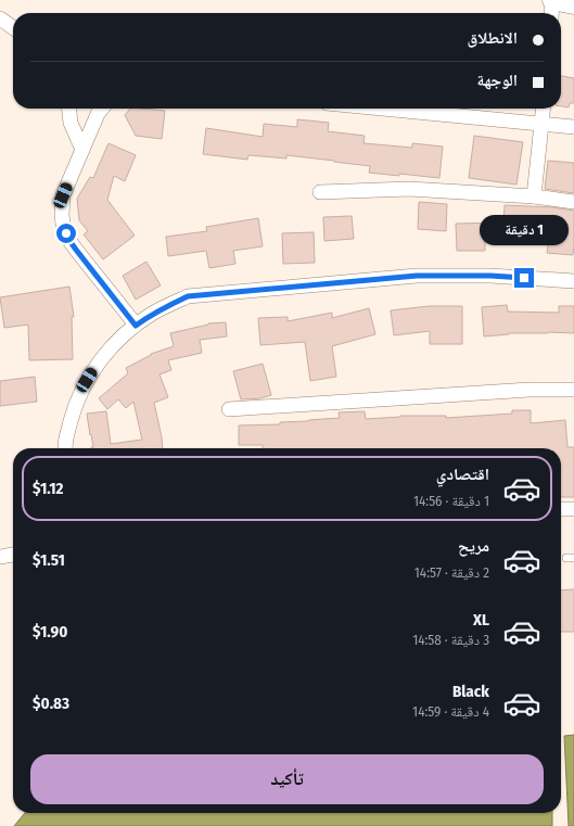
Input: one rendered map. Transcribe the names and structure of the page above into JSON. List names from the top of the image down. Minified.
{"page":{"banner":["الانطلاق","الوجهة"],"bubble":"1 دقيقة","list":[{"name":"اقتصادي","note":"1 دقيقة · 14:56","value":"$1.12"},{"name":"مريح","note":"2 دقيقة · 14:57","value":"$1.51"},{"name":"XL","note":"3 دقيقة · 14:58","value":"$1.90"},{"name":"Black","note":"4 دقيقة · 14:59","value":"$0.83"}],"buttons":"تأكيد"}}
